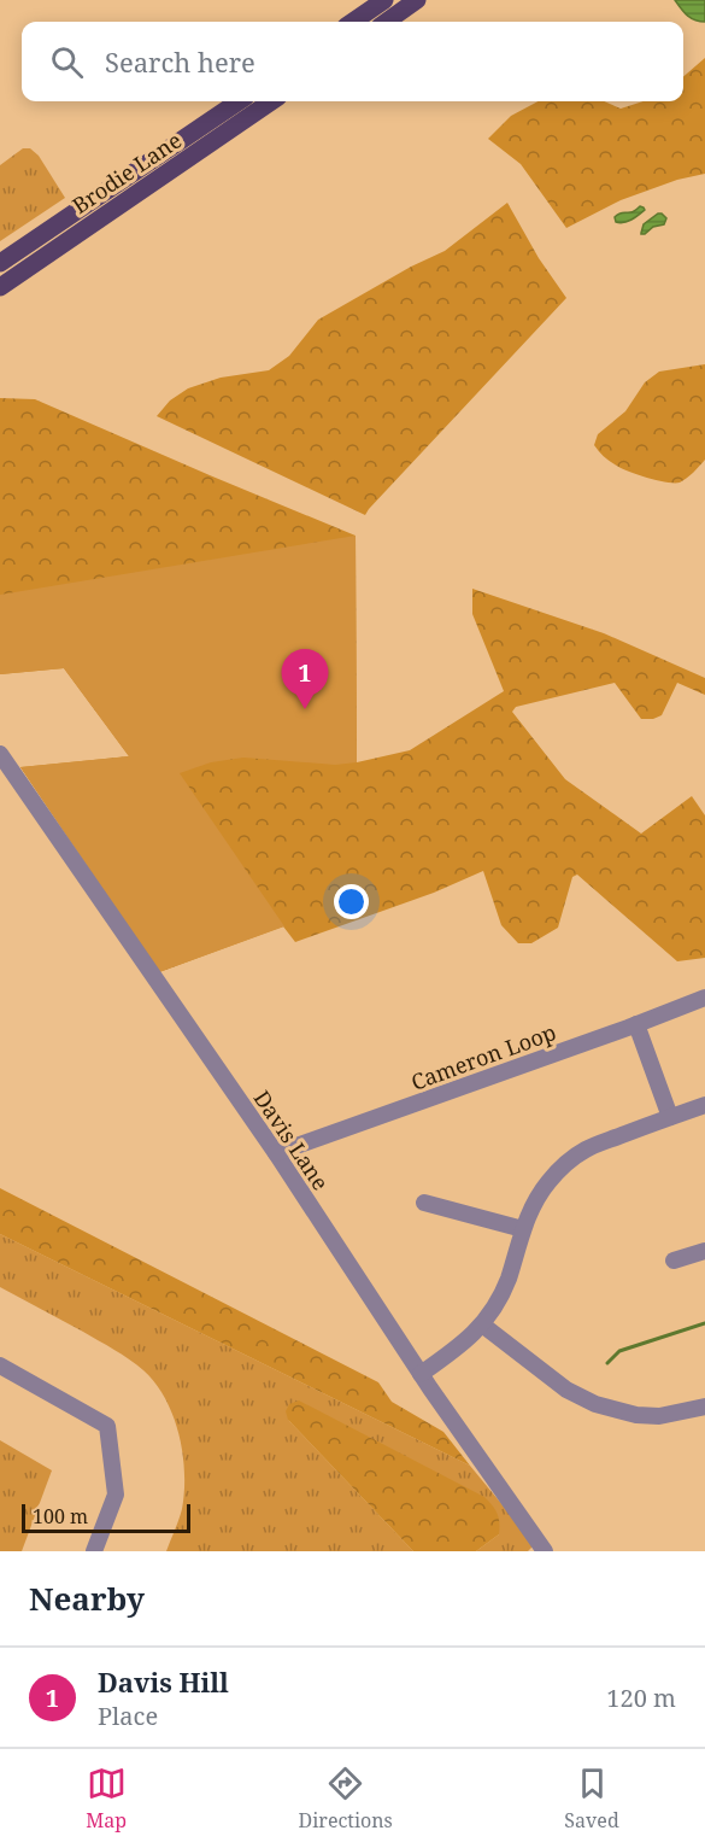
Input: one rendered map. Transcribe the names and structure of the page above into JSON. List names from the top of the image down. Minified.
{"streets":{"main road":["Brodie Lane"],"street":["Cameron Loop","Davis Lane"]},"crossings":[["Cameron Loop","Davis Lane"]],"scale_bar":"100 m","page":{"search":"Search here","pins":"1","scale":"100 m","heading":"Nearby","list":[{"mark":"1","name":"Davis Hill","note":"Place","value":"120 m"}],"nav":["Map","Directions","Saved"]}}
